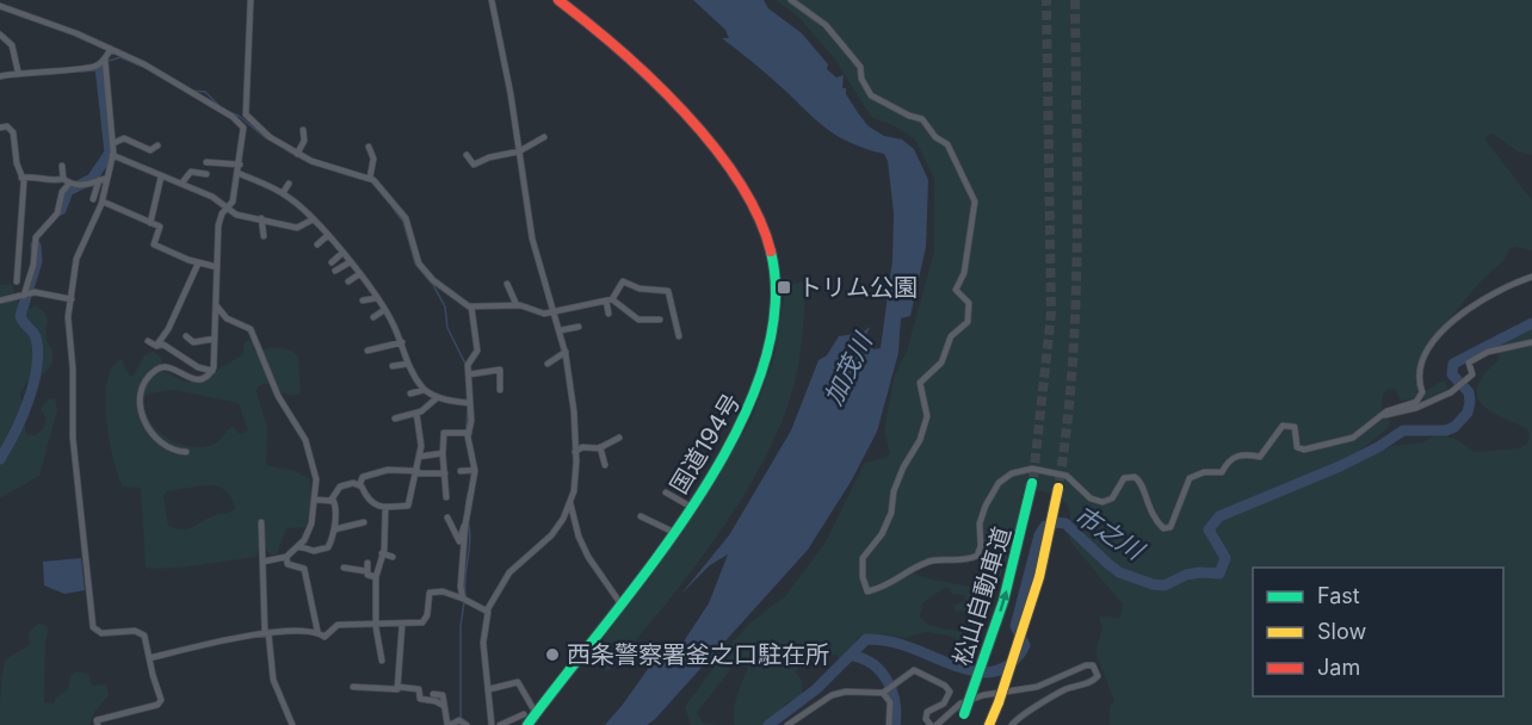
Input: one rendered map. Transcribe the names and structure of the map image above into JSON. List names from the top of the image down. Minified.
{"streets":{"highway":["国道194号","松山自動車道"]},"water":["加茂川","市之川"],"places":{"transit":["トリム公園"],"other":["西条警察署釜之口駐在所"]},"legend":["Fast","Slow","Jam"]}
